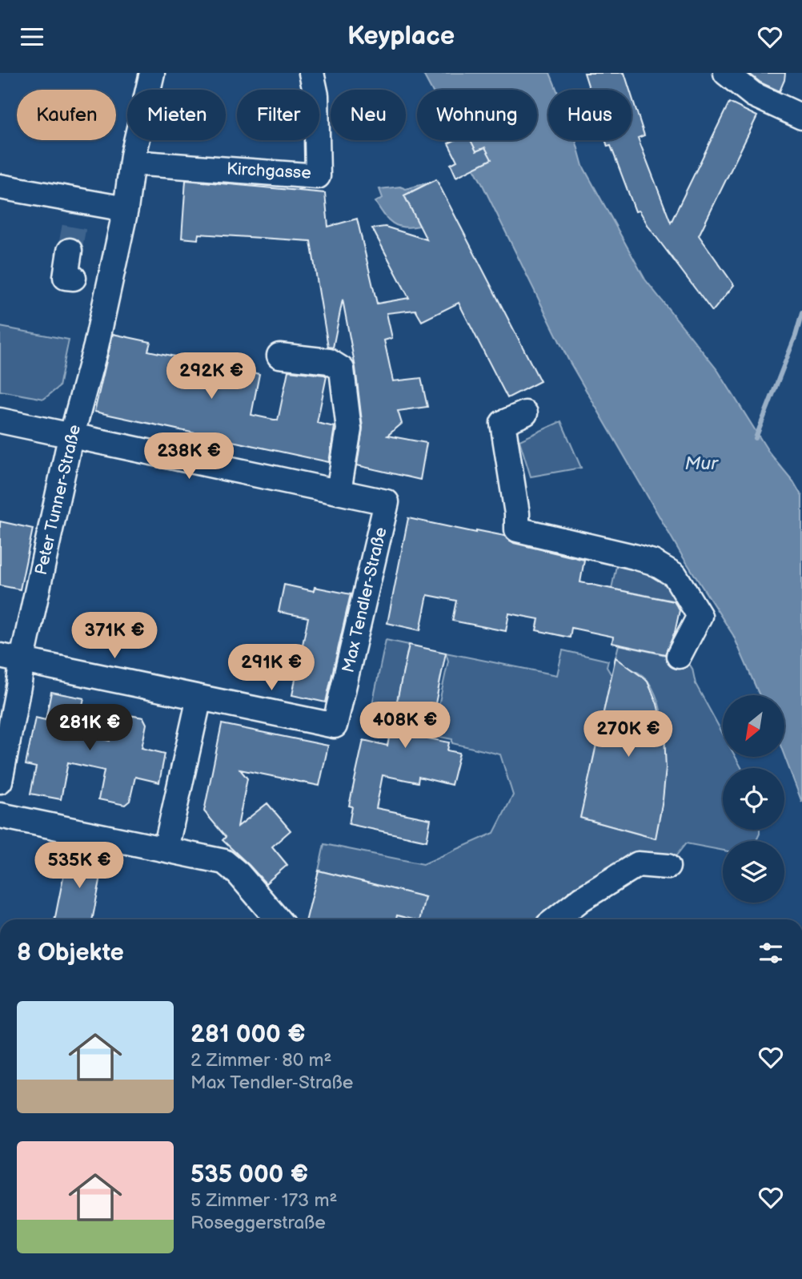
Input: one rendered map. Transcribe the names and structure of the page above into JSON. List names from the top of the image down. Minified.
{"streets":{"street":["Kirchgasse","Peter Tunner-Straße","Max Tendler-Straße"]},"crossings":[["Kirchgasse","Peter Tunner-Straße"],["Peter Tunner-Straße","Max Tendler-Straße"]],"water":["Mur"],"north":"bottom left","page":{"header":"Keyplace","chip":["Kaufen","Mieten","Filter","Neu","Wohnung","Haus"],"price":["292K €","238K €","371K €","291K €","408K €","281K €","270K €","535K €"],"heading":"8 Objekte","list":[{"name":"281 000 €","note":"2 Zimmer · 80 m² · Max Tendler-Straße"},{"name":"535 000 €","note":"5 Zimmer · 173 m² · Roseggerstraße"}]}}
